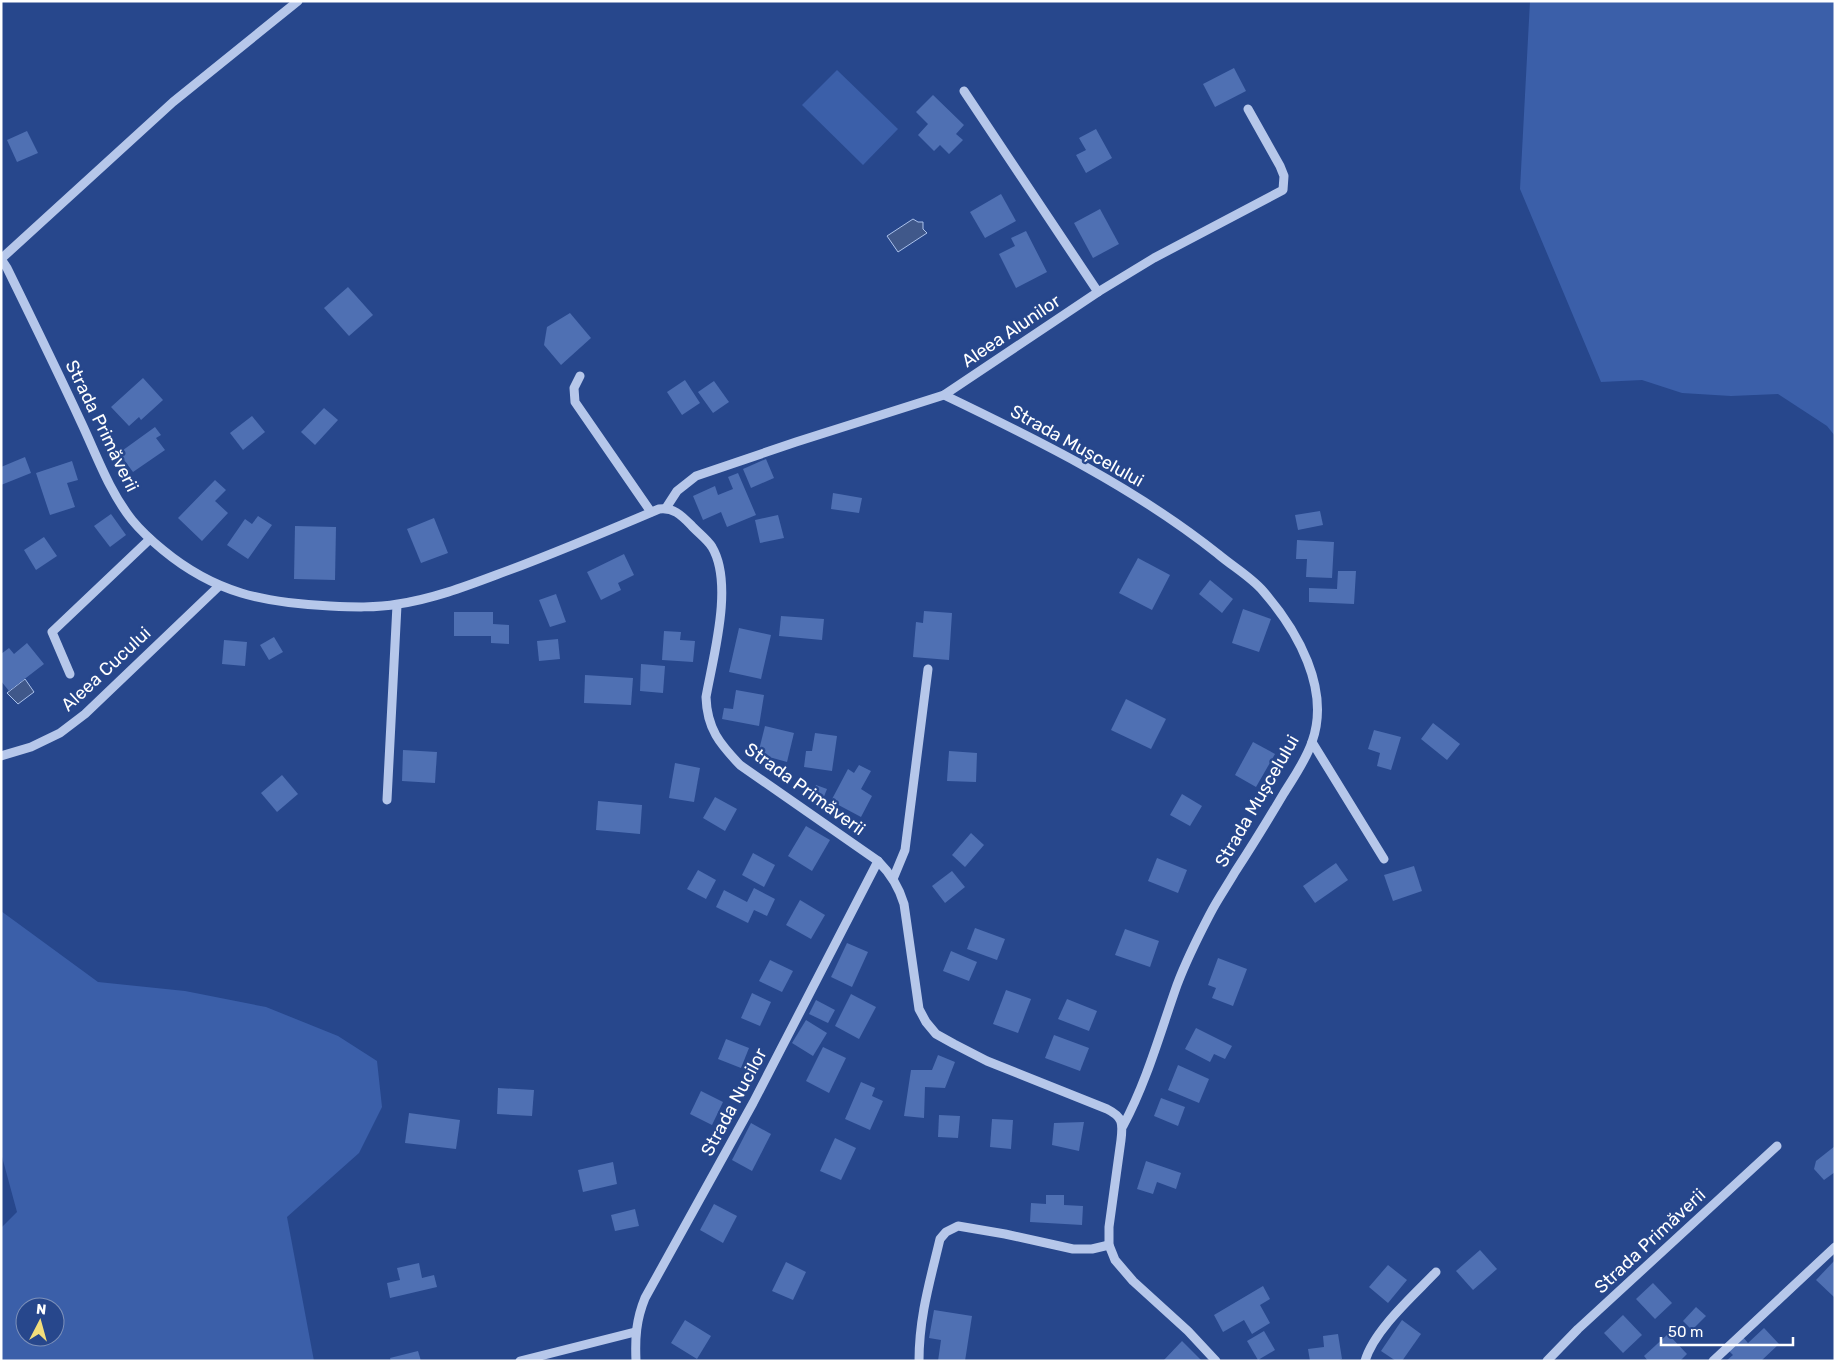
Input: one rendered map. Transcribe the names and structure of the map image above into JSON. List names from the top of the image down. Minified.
{"streets":{"street":["Aleea Alunilor","Strada Primăverii","Strada Mușcelului","Aleea Cucului","Strada Nucilor"]},"crossings":[["Aleea Alunilor","Strada Primăverii"],["Aleea Alunilor","Strada Mușcelului"],["Strada Primăverii","Strada Mușcelului"],["Strada Primăverii","Aleea Cucului"],["Strada Primăverii","Strada Nucilor"]],"scale_bar":"50 m","north":"top"}
